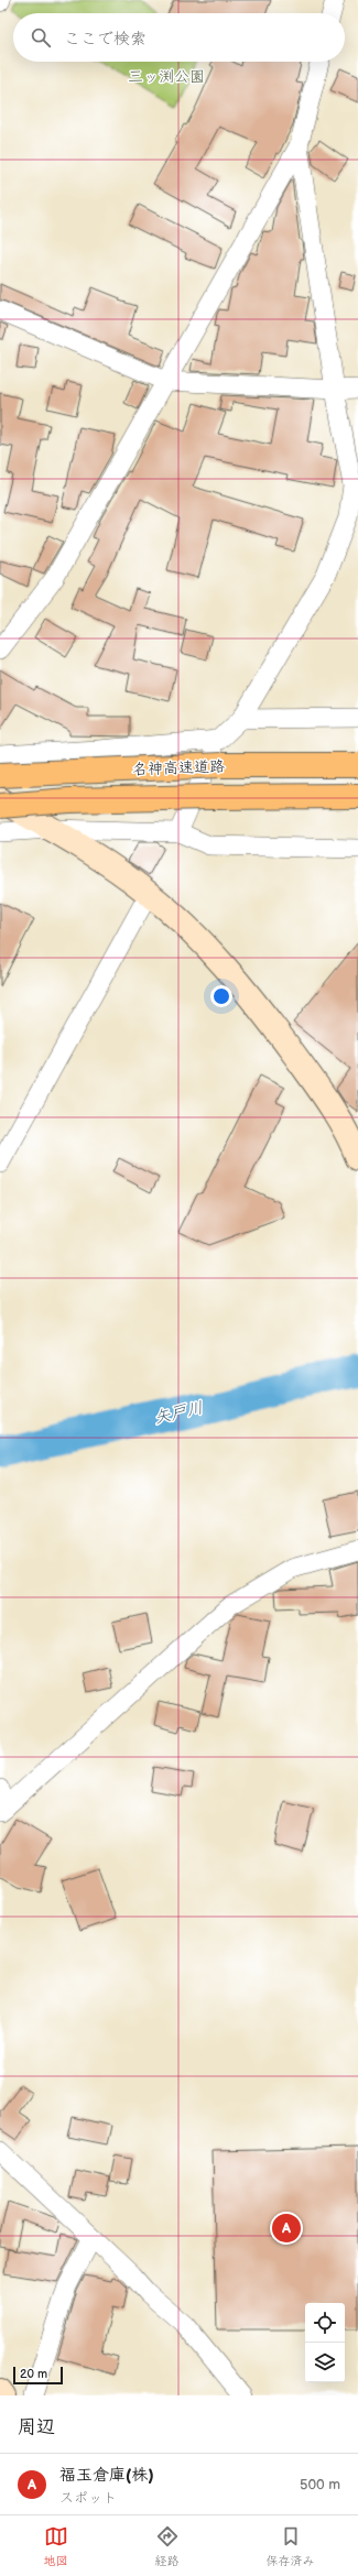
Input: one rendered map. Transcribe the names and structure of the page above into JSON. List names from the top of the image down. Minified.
{"streets":{"highway":["名神高速道路"]},"water":["矢戸川"],"parks":["三ッ渕公園"],"scale_bar":"20 m","page":{"search":"ここで検索","pins":"A","scale":"20 m","heading":"周辺","list":[{"mark":"A","name":"福玉倉庫(株)","note":"スポット","value":"500 m"}],"nav":["地図","経路","保存済み"]}}
